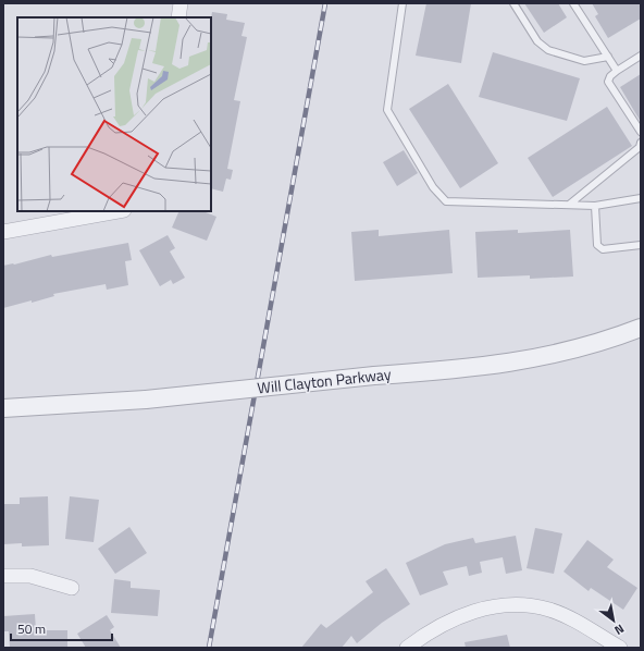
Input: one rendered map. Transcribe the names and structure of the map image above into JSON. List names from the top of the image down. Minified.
{"streets":{"street":["Will Clayton Parkway"]},"scale_bar":"50 m","north":"bottom right"}
